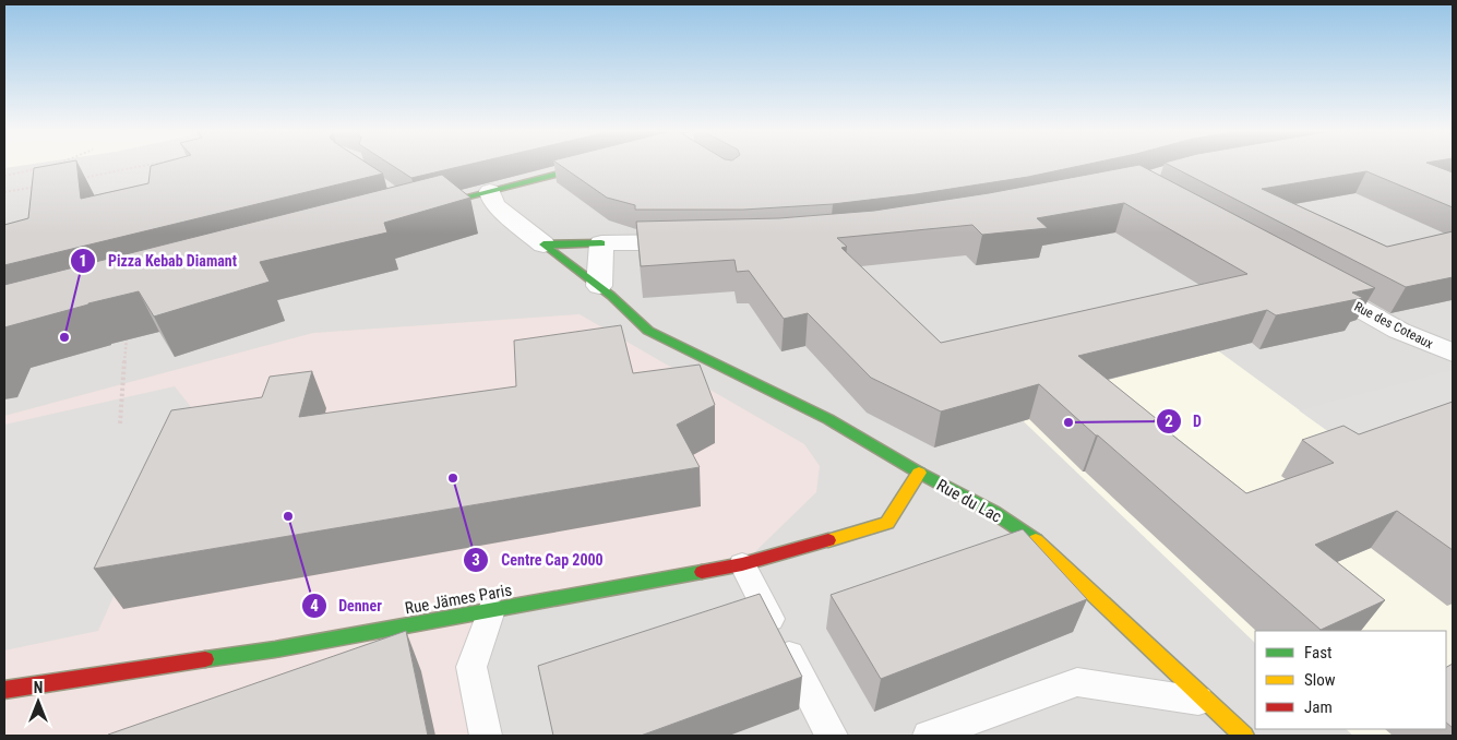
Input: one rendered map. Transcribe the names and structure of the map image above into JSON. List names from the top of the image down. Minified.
{"streets":{"street":["Rue des Coteaux","Rue du Lac","Rue Jämes Paris"]},"crossings":[["Rue du Lac","Rue Jämes Paris"]],"places":["Pizza Kebab Diamant","D","Centre Cap 2000","Denner"],"legend":["Fast","Slow","Jam"],"north":"top"}
